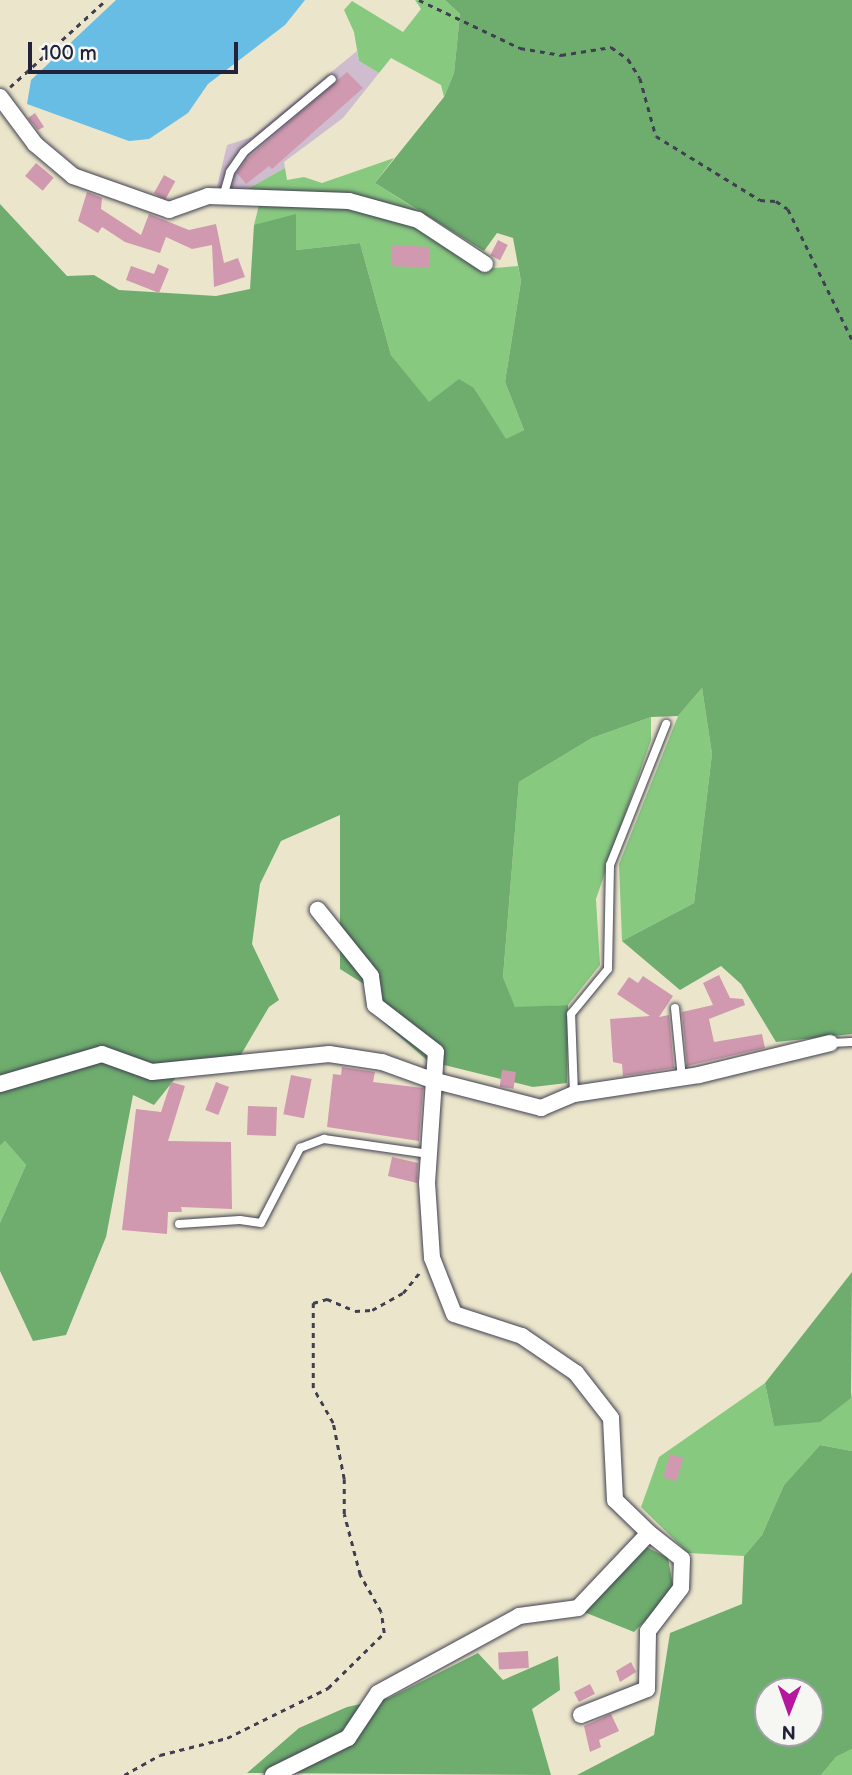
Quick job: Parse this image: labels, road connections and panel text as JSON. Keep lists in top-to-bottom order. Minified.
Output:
{"scale_bar":"100 m","north":"bottom"}
